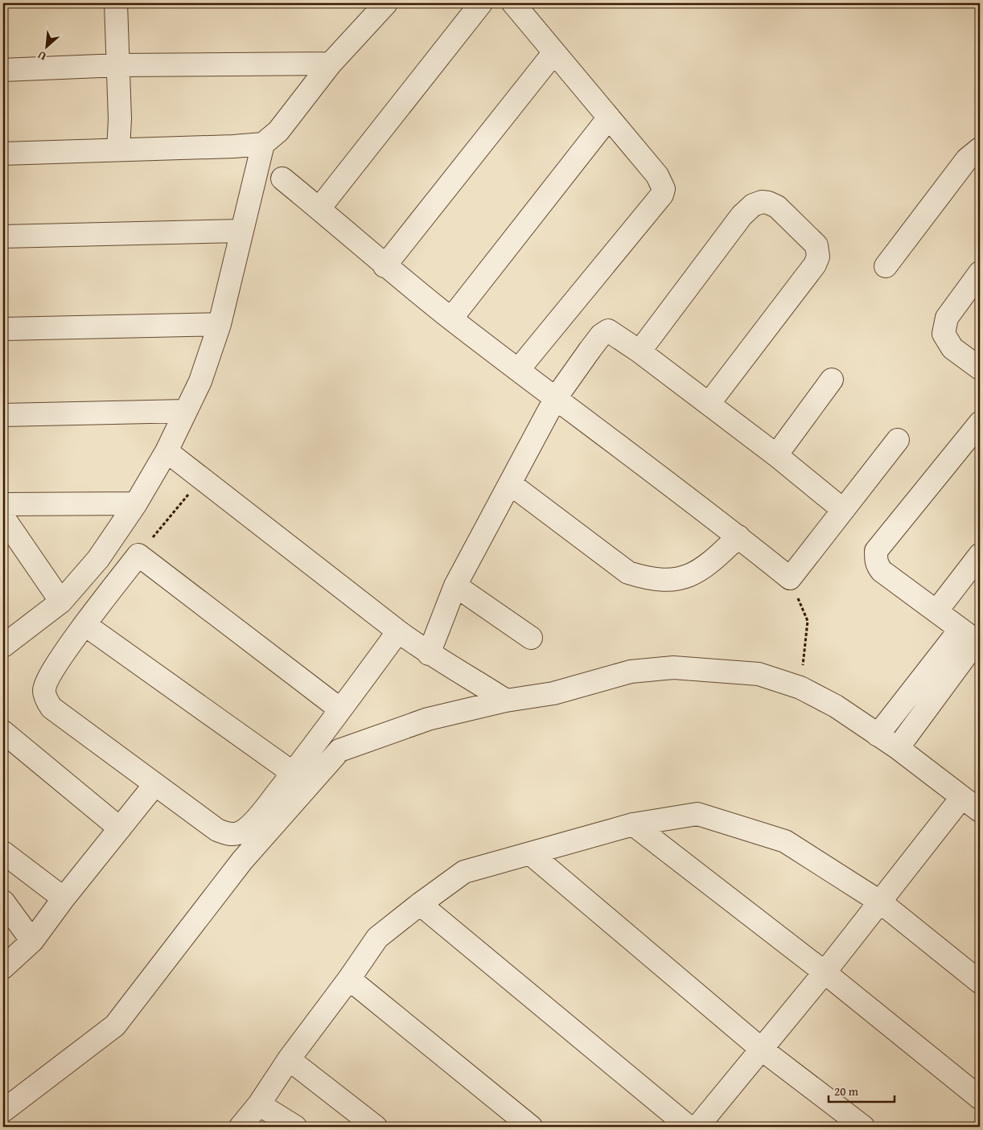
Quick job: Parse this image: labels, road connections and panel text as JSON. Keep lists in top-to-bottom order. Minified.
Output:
{"scale_bar":"20 m","north":"bottom left"}
